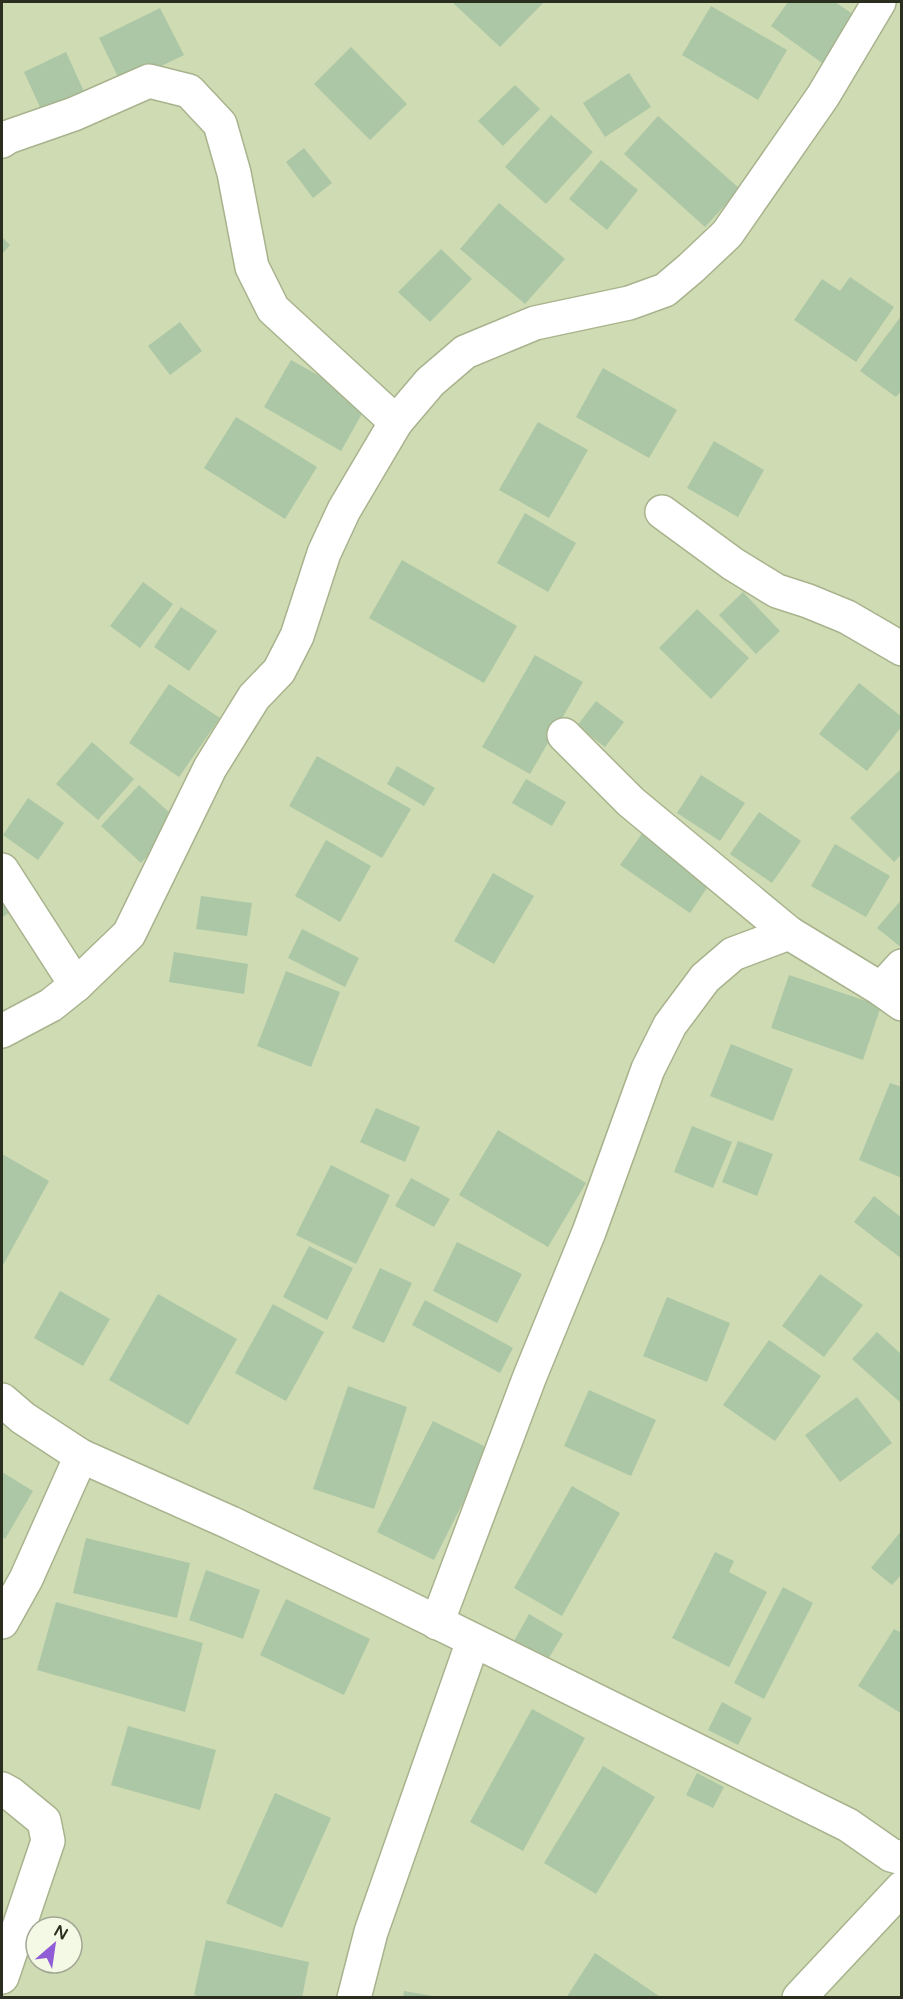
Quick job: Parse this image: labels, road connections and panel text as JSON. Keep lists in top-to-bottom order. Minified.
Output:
{"north":"top right"}
